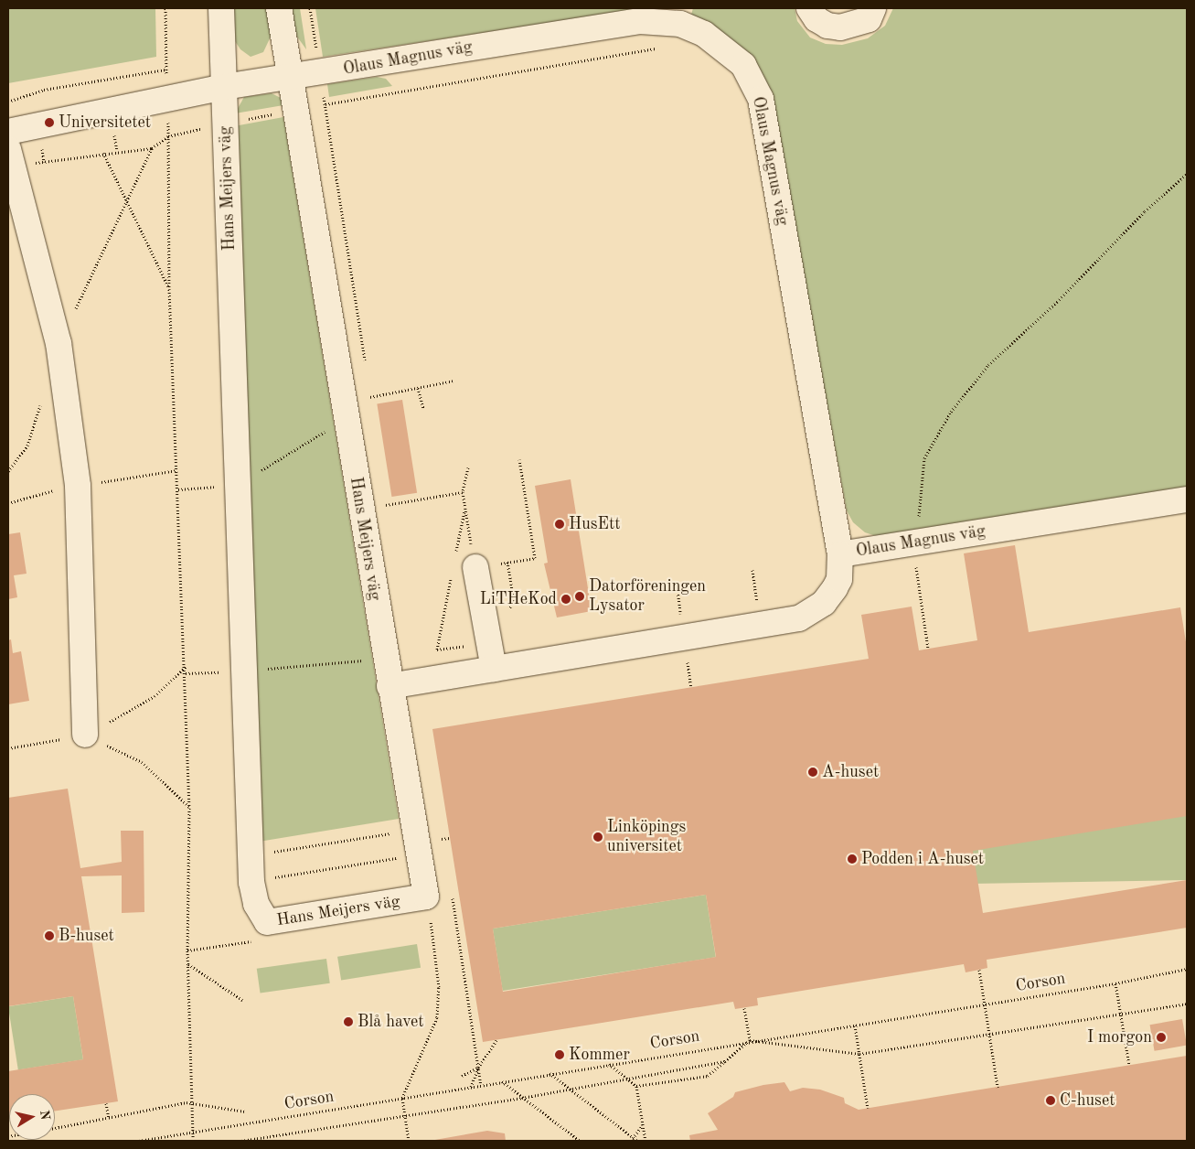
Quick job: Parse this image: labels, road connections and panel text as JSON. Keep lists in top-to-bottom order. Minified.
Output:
{"streets":{"street":["Olaus Magnus väg","Hans Meijers väg"],"path":["Corson"]},"crossings":[["Olaus Magnus väg","Hans Meijers väg"]],"places":["Universitetet","HusEtt","Datorföreningen Lysator","LiTHeKod","A-huset","Linköpings universitet","Podden i A-huset","B-huset","Blå havet","I morgon","Kommer","C-huset"],"north":"right"}
